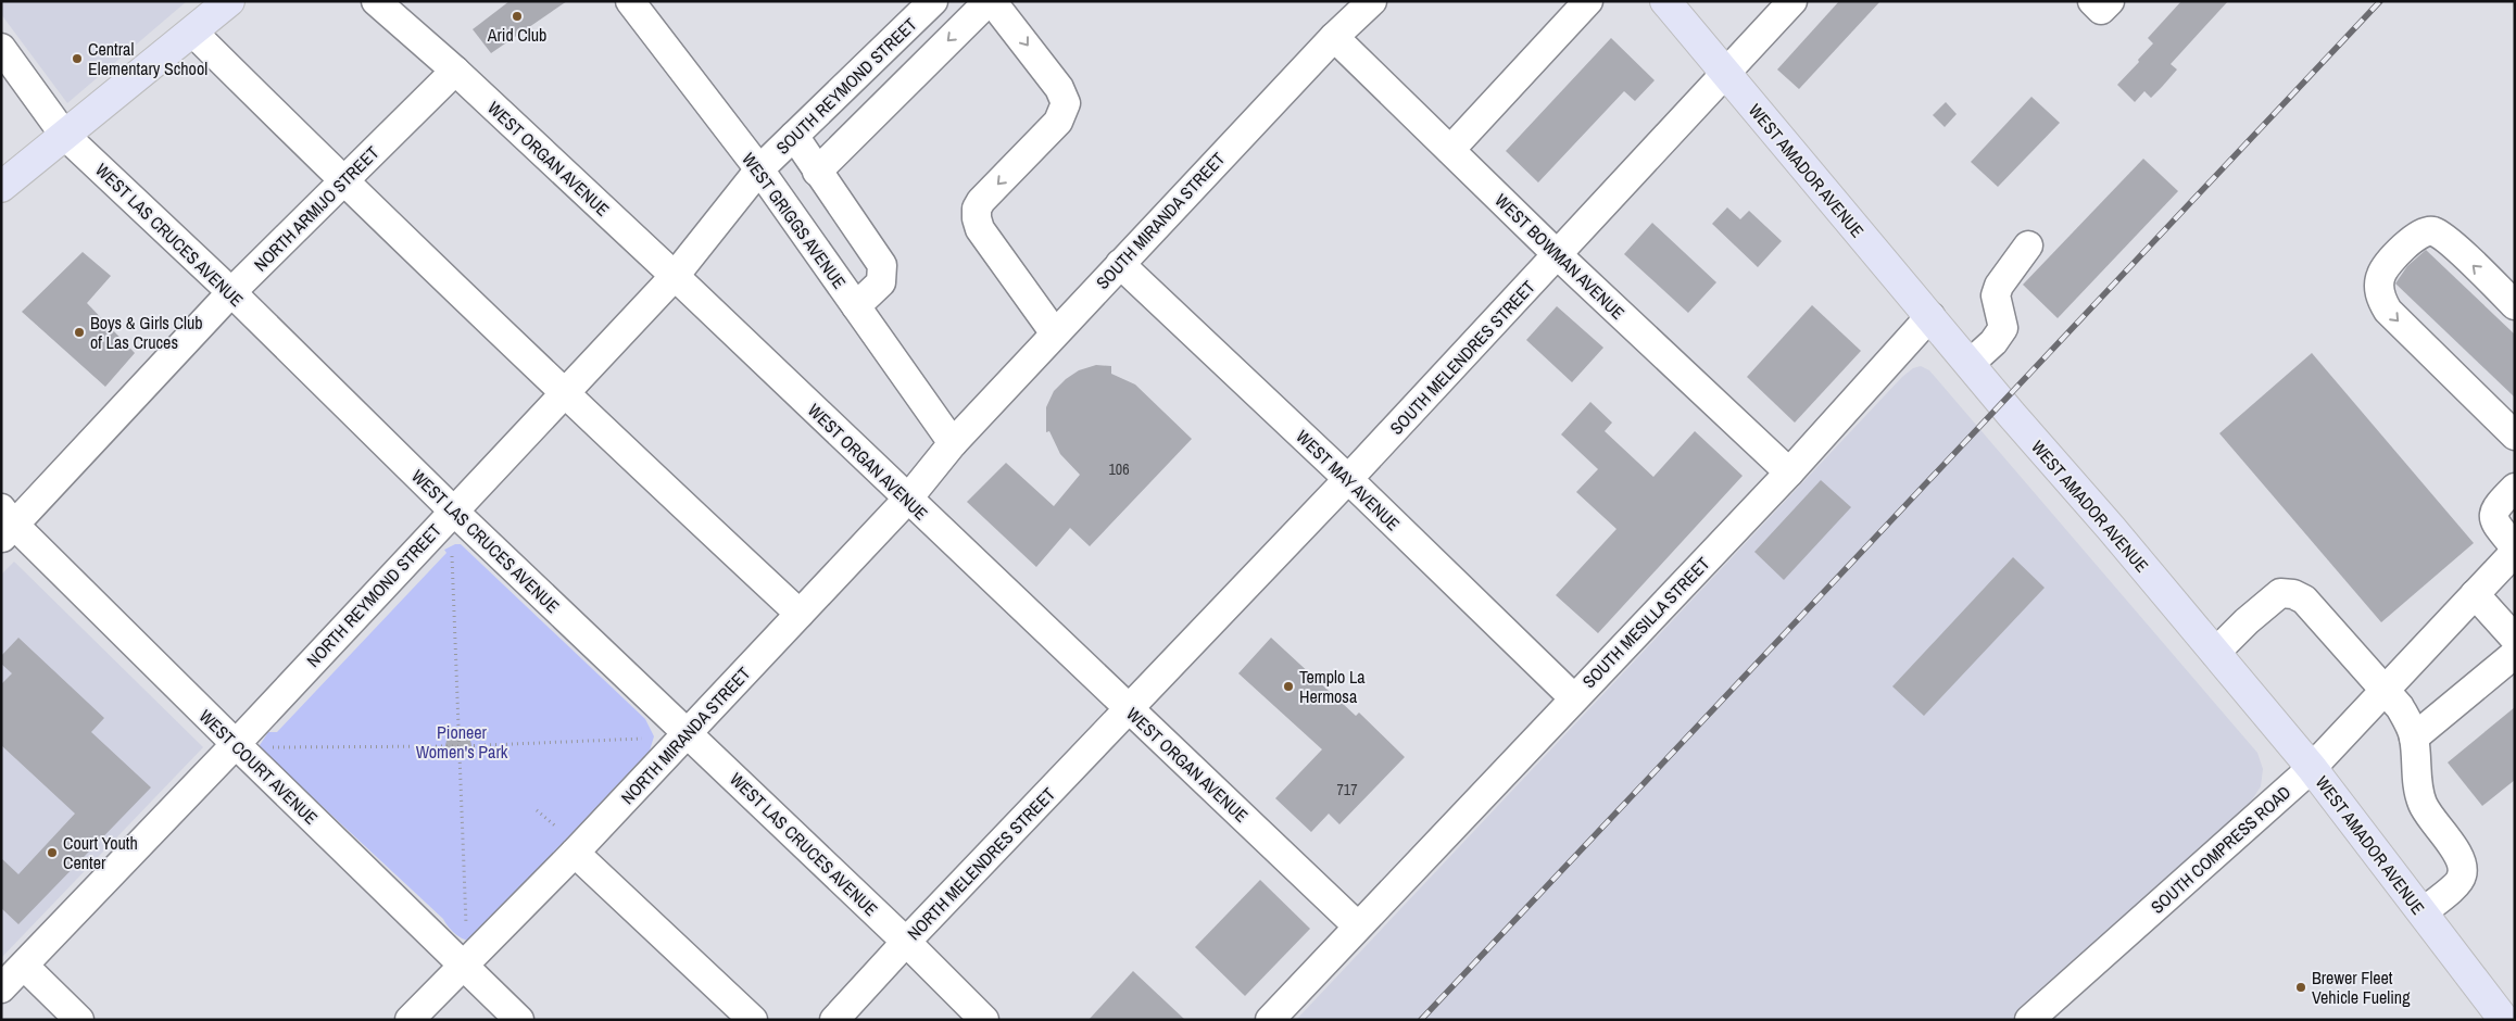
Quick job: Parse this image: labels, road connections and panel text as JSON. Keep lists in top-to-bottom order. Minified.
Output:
{"streets":{"main road":["WEST AMADOR AVENUE"],"street":["SOUTH REYMOND STREET","WEST ORGAN AVENUE","NORTH ARMIJO STREET","WEST GRIGGS AVENUE","SOUTH MIRANDA STREET","WEST LAS CRUCES AVENUE","WEST BOWMAN AVENUE","SOUTH MELENDRES STREET","WEST MAY AVENUE","NORTH REYMOND STREET","SOUTH MESILLA STREET","NORTH MIRANDA STREET","WEST COURT AVENUE","SOUTH COMPRESS ROAD","NORTH MELENDRES STREET"]},"crossings":[["SOUTH REYMOND STREET","WEST GRIGGS AVENUE"],["SOUTH REYMOND STREET","NORTH REYMOND STREET"],["WEST ORGAN AVENUE","NORTH ARMIJO STREET"],["WEST ORGAN AVENUE","SOUTH MELENDRES STREET"],["WEST ORGAN AVENUE","NORTH REYMOND STREET"],["WEST ORGAN AVENUE","SOUTH MESILLA STREET"],["WEST ORGAN AVENUE","NORTH MIRANDA STREET"],["WEST ORGAN AVENUE","NORTH MELENDRES STREET"],["WEST AMADOR AVENUE","SOUTH MELENDRES STREET"],["WEST AMADOR AVENUE","SOUTH MESILLA STREET"],["WEST AMADOR AVENUE","SOUTH COMPRESS ROAD"],["NORTH ARMIJO STREET","WEST LAS CRUCES AVENUE"],["NORTH ARMIJO STREET","WEST COURT AVENUE"],["WEST GRIGGS AVENUE","SOUTH MIRANDA STREET"],["WEST GRIGGS AVENUE","NORTH REYMOND STREET"],["WEST GRIGGS AVENUE","NORTH MIRANDA STREET"],["SOUTH MIRANDA STREET","WEST BOWMAN AVENUE"],["SOUTH MIRANDA STREET","WEST MAY AVENUE"],["SOUTH MIRANDA STREET","NORTH MIRANDA STREET"],["WEST LAS CRUCES AVENUE","NORTH REYMOND STREET"],["WEST LAS CRUCES AVENUE","NORTH MIRANDA STREET"],["WEST LAS CRUCES AVENUE","NORTH MELENDRES STREET"],["WEST BOWMAN AVENUE","SOUTH MELENDRES STREET"],["WEST BOWMAN AVENUE","SOUTH MESILLA STREET"],["SOUTH MELENDRES STREET","WEST MAY AVENUE"],["SOUTH MELENDRES STREET","NORTH MELENDRES STREET"],["WEST MAY AVENUE","SOUTH MESILLA STREET"],["NORTH REYMOND STREET","WEST COURT AVENUE"],["NORTH MIRANDA STREET","WEST COURT AVENUE"]],"parks":["Pioneer Women's Park"],"places":["Arid Club","Central Elementary School","Boys & Girls Club of Las Cruces","Templo La Hermosa","Court Youth Center","Brewer Fleet Vehicle Fueling"],"house_numbers":["106","717"]}
